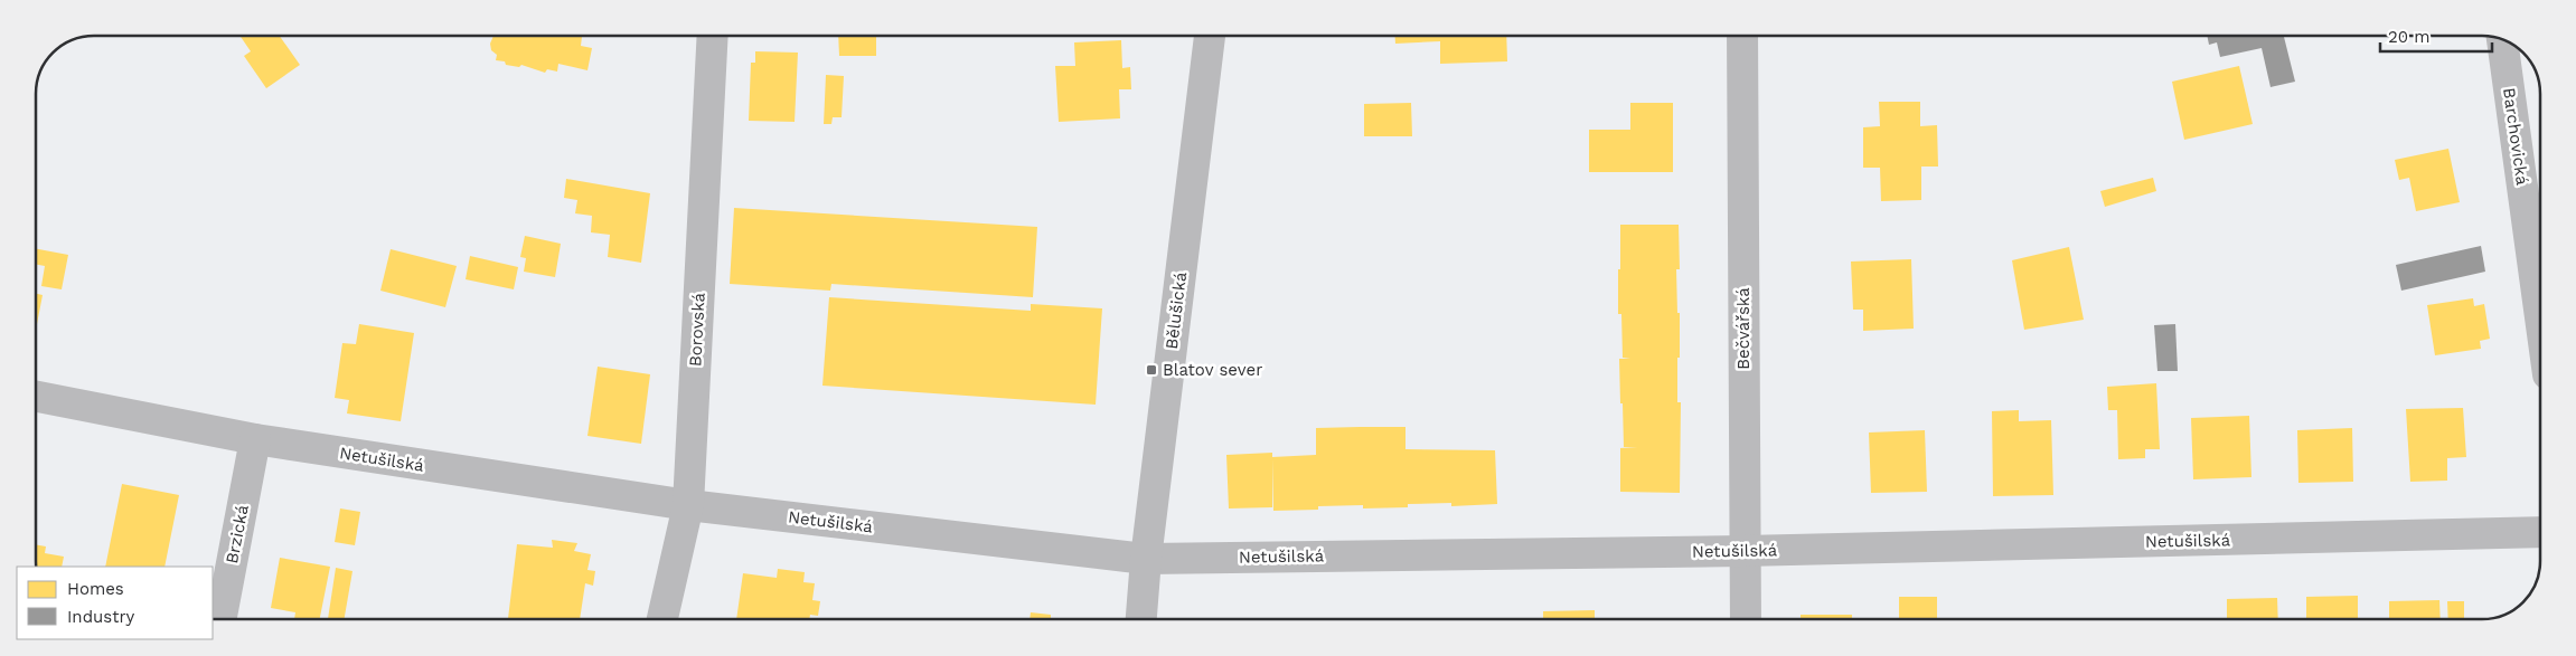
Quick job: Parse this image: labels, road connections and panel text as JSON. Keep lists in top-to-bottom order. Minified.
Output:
{"streets":{"street":["Barchovická","Bělušická","Bečvářská","Borovská","Netušilská","Brzická"]},"crossings":[["Bělušická","Netušilská"],["Bečvářská","Netušilská"],["Borovská","Netušilská"],["Netušilská","Brzická"]],"places":{"transit":["Blatov sever"]},"legend":["Homes","Industry"],"scale_bar":"20 m"}
